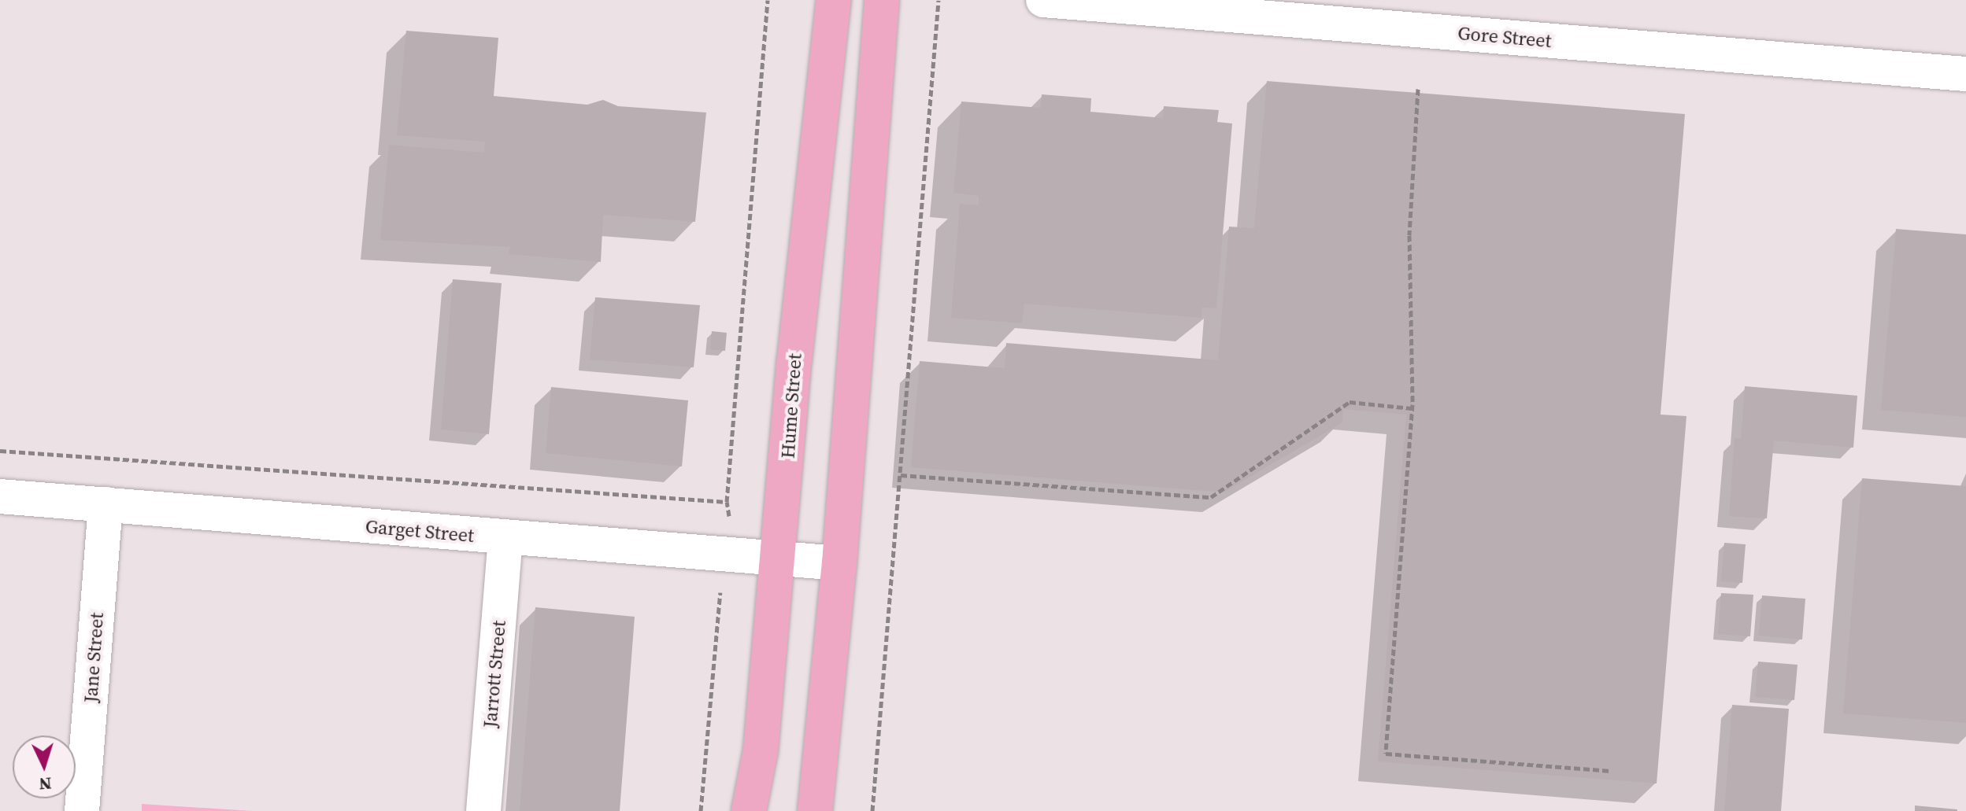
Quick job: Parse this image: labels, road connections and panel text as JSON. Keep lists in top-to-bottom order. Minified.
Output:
{"streets":{"highway":["Hume Street"],"street":["Gore Street","Garget Street","Jane Street","Jarrott Street"]},"crossings":[["Hume Street","Garget Street"],["Garget Street","Jane Street"],["Garget Street","Jarrott Street"]],"north":"bottom"}
